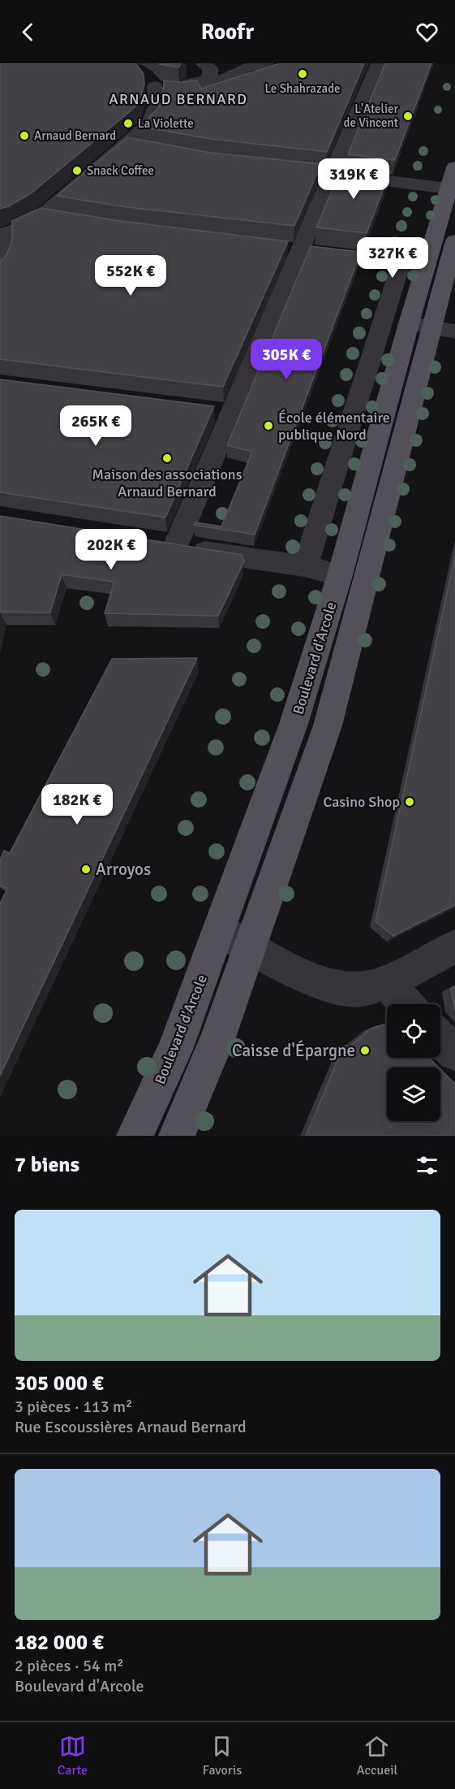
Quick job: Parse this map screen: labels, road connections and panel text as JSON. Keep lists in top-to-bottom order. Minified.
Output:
{"streets":{"main road":["Boulevard d'Arcole"]},"districts":["ARNAUD BERNARD"],"places":["Le Shahrazade","L'Atelier de Vincent","La Violette","Arnaud Bernard","Snack Coffee","École élémentaire publique Nord","Maison des associations Arnaud Bernard","Casino Shop","Arroyos","Caisse d'Épargne"],"page":{"header":"Roofr","price":["319K €","327K €","552K €","305K €","265K €","202K €","182K €"],"heading":"7 biens","list":[{"name":"305 000 €","note":"3 pièces · 113 m² · Rue Escoussières Arnaud Bernard"},{"name":"182 000 €","note":"2 pièces · 54 m² · Boulevard d'Arcole"}],"tabs":["Carte","Favoris","Accueil"]}}
